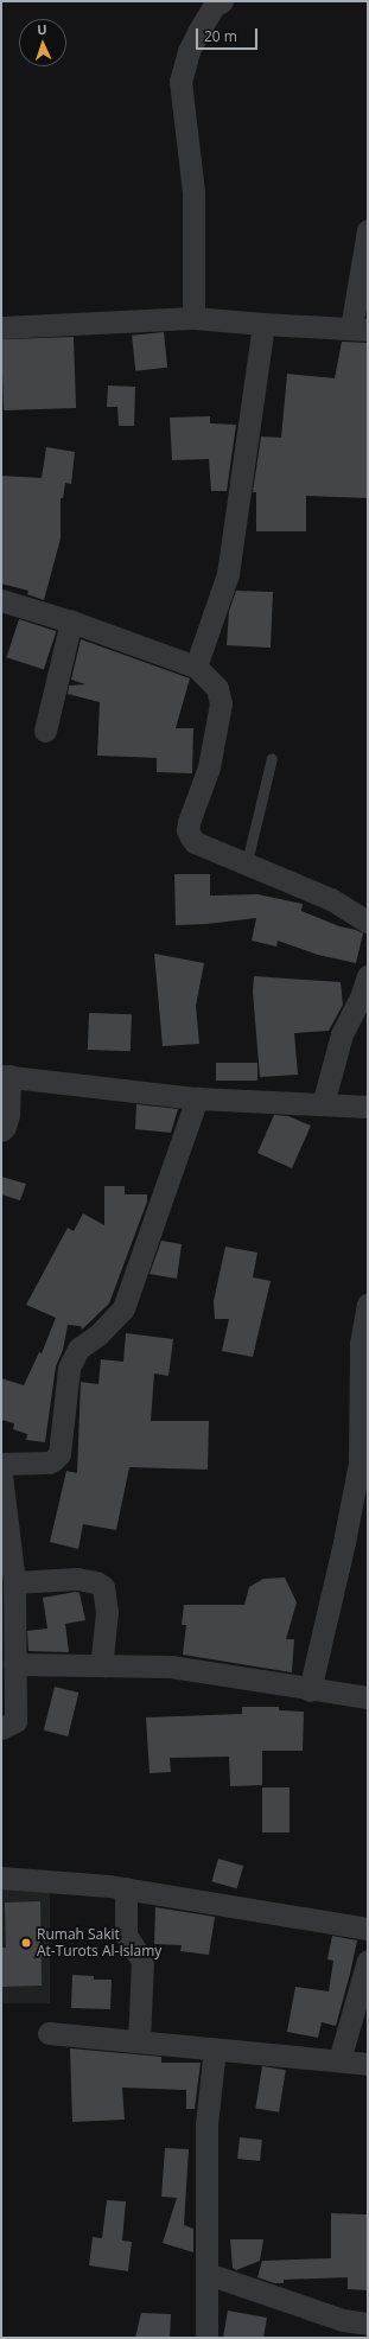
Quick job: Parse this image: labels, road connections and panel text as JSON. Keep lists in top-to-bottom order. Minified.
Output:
{"places":["Rumah Sakit At-Turots Al-Islamy"],"scale_bar":"20 m","north":"top"}
